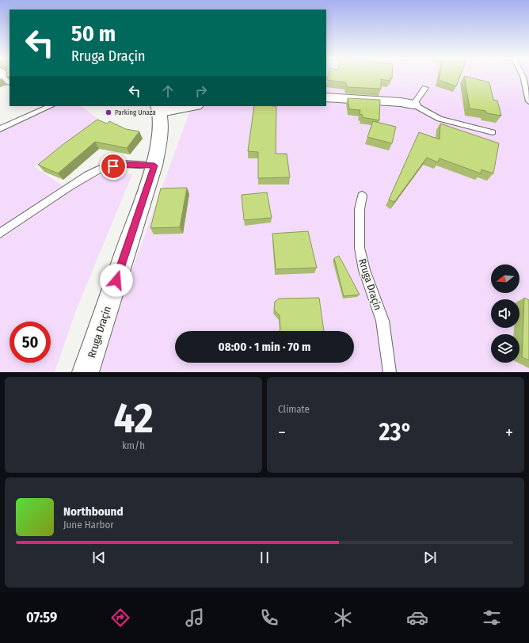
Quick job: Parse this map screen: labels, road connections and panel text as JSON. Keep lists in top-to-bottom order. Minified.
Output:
{"streets":{"main road":["Rruga Draçin"]},"places":["Parking Unaza"],"north":"left","page":{"turn":["50 m","Rruga Draçin"],"limit":"50","trip":"08:00 · 1 min · 70 m","tile":[["42","km/h"],"Climate"],"heat":["−","23°","+"],"song":["Northbound","June Harbor"],"tabs":"07:59"}}
